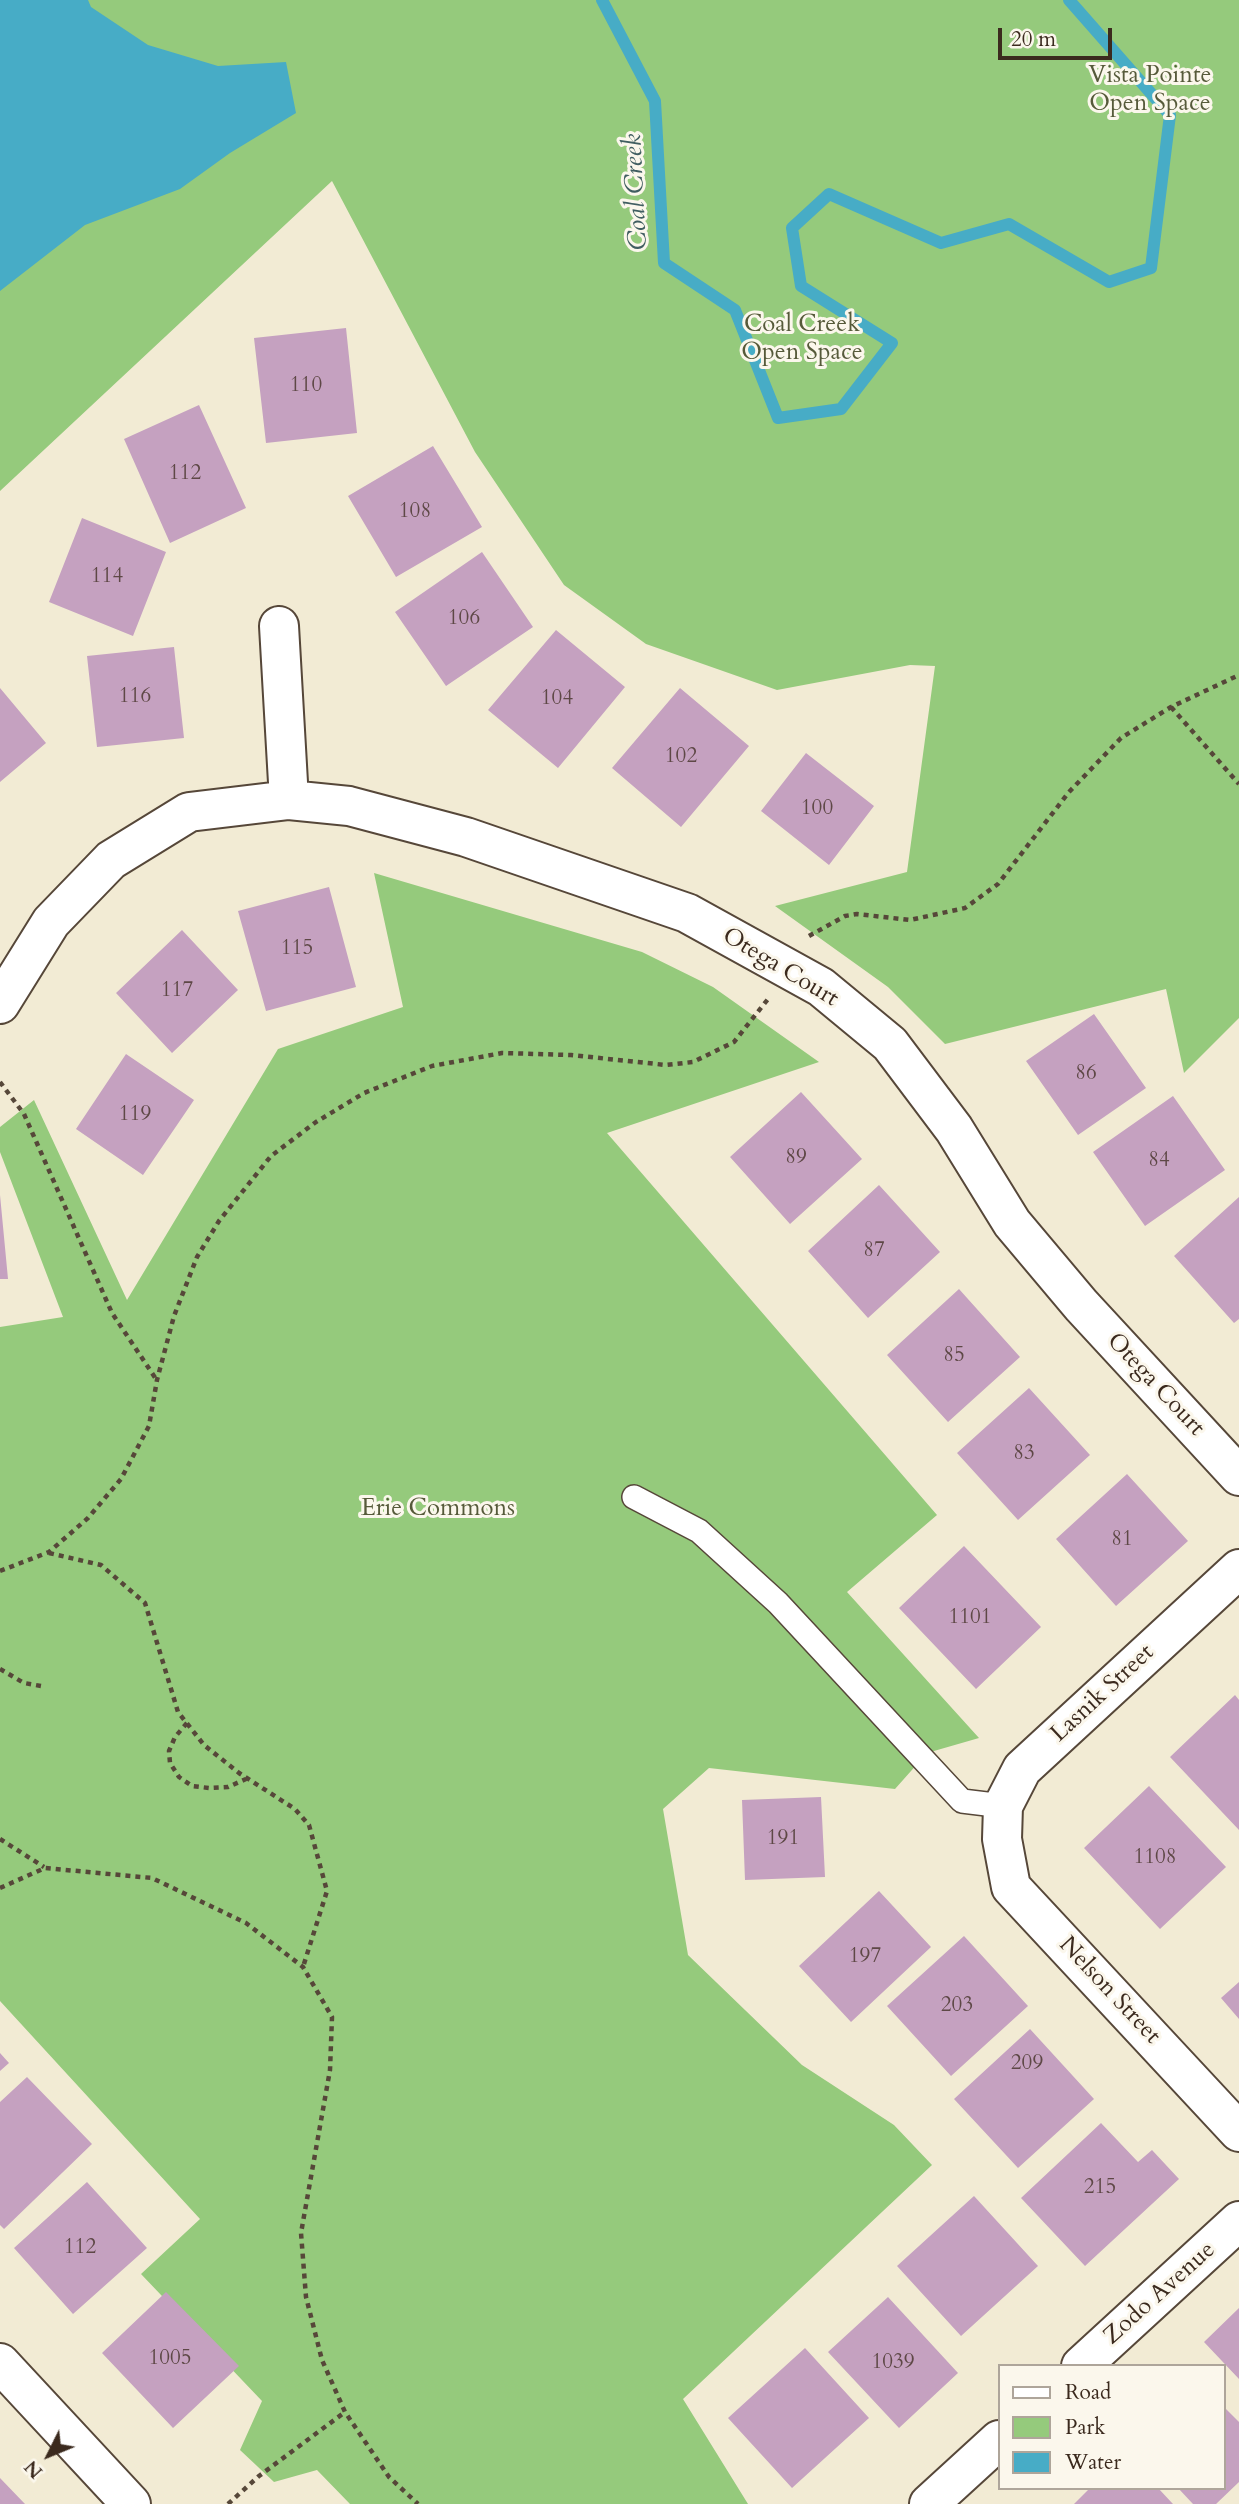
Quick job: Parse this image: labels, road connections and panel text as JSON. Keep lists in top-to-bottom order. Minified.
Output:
{"streets":{"street":["Otega Court","Lasnik Street","Nelson Street","Zodo Avenue"]},"crossings":[["Lasnik Street","Nelson Street"]],"water":["Coal Creek"],"parks":["Vista Pointe Open Space","Coal Creek Open Space","Erie Commons"],"house_numbers":["110","112","108","114","106","116","104","102","100","115","117","86","119","89","84","87","85","83","81","1101","191","1108","197","203","209","215","112","1005","1039"],"legend":["Road","Park","Water"],"scale_bar":"20 m","north":"bottom left"}
